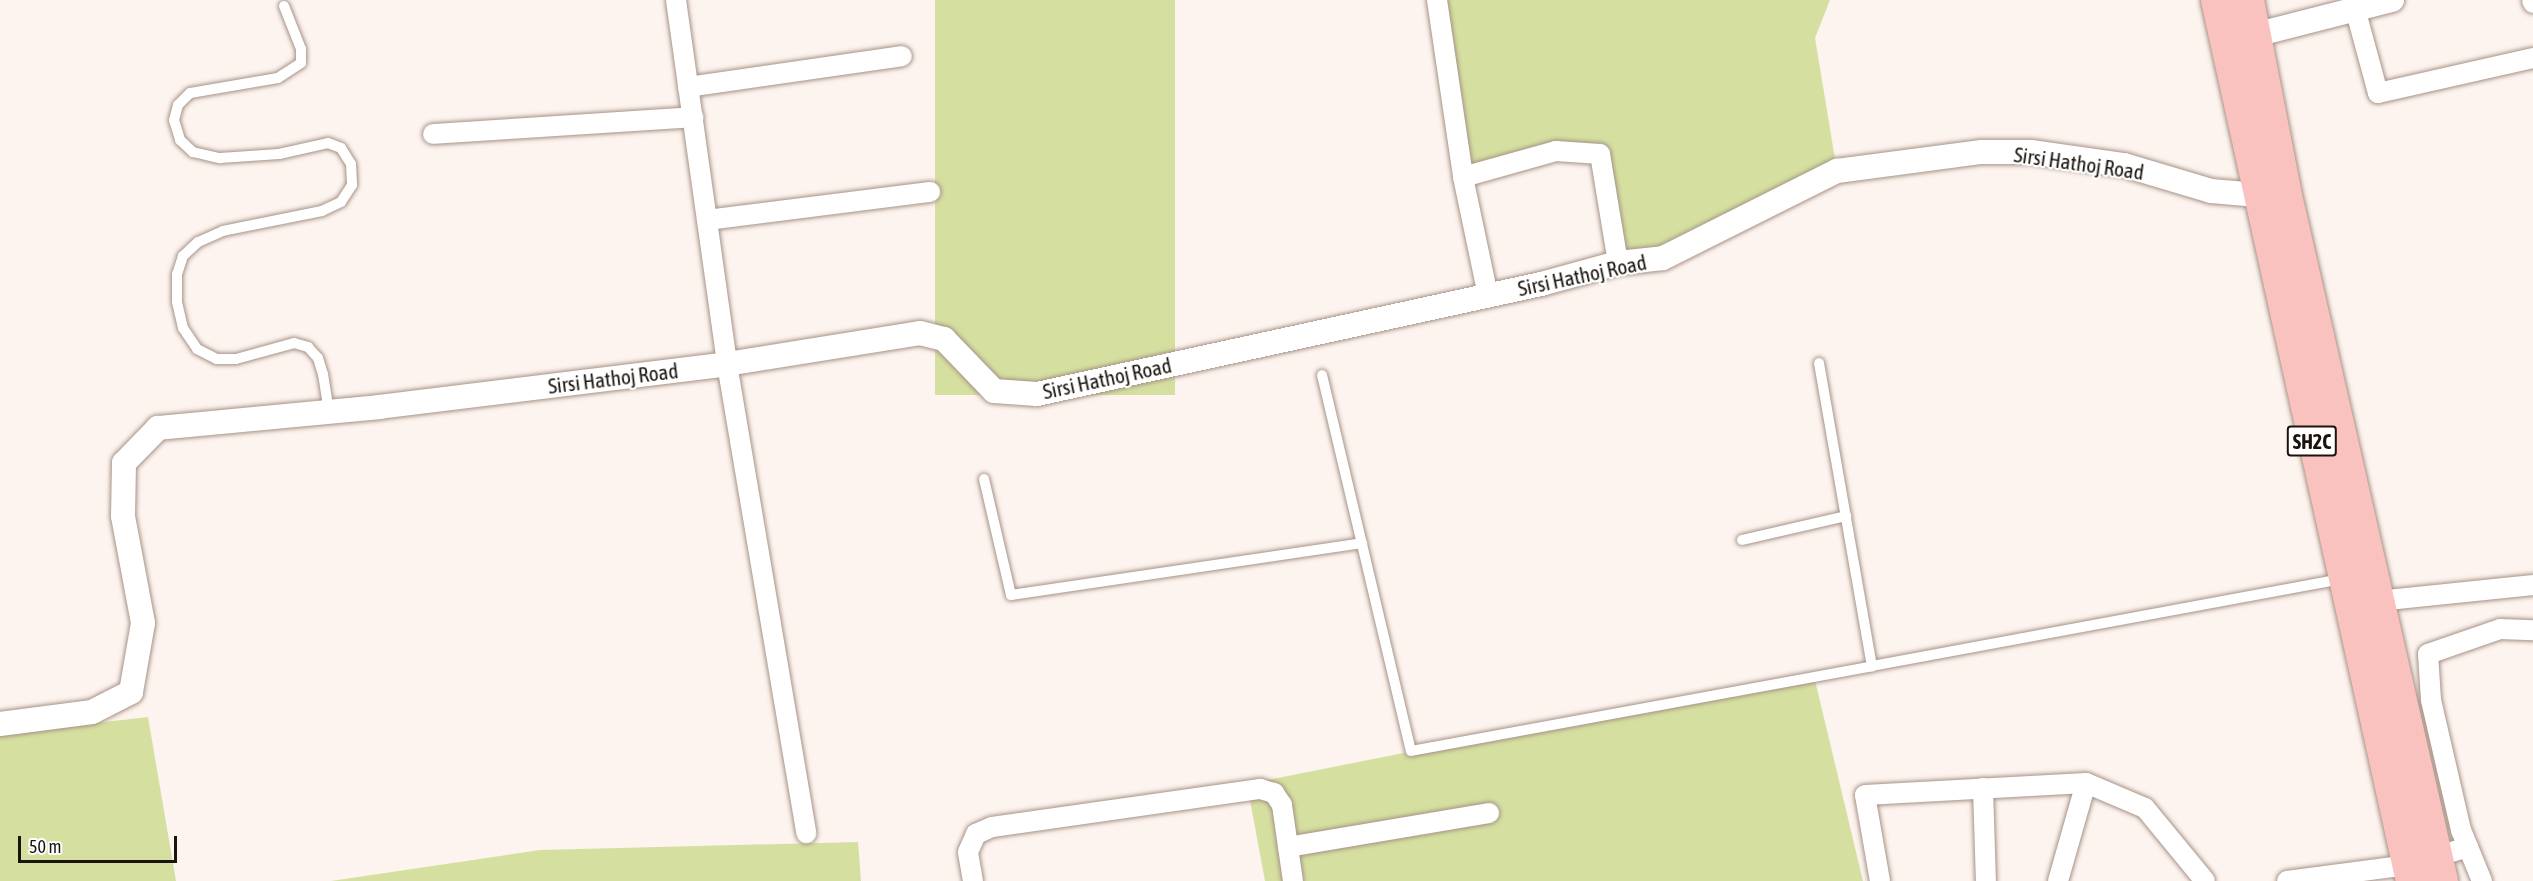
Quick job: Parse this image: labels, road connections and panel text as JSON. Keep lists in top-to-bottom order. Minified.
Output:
{"streets":{"main road":["SH2C"],"street":["Sirsi Hathoj Road"]},"crossings":[["Sirsi Hathoj Road","SH2C"]],"scale_bar":"50 m"}
